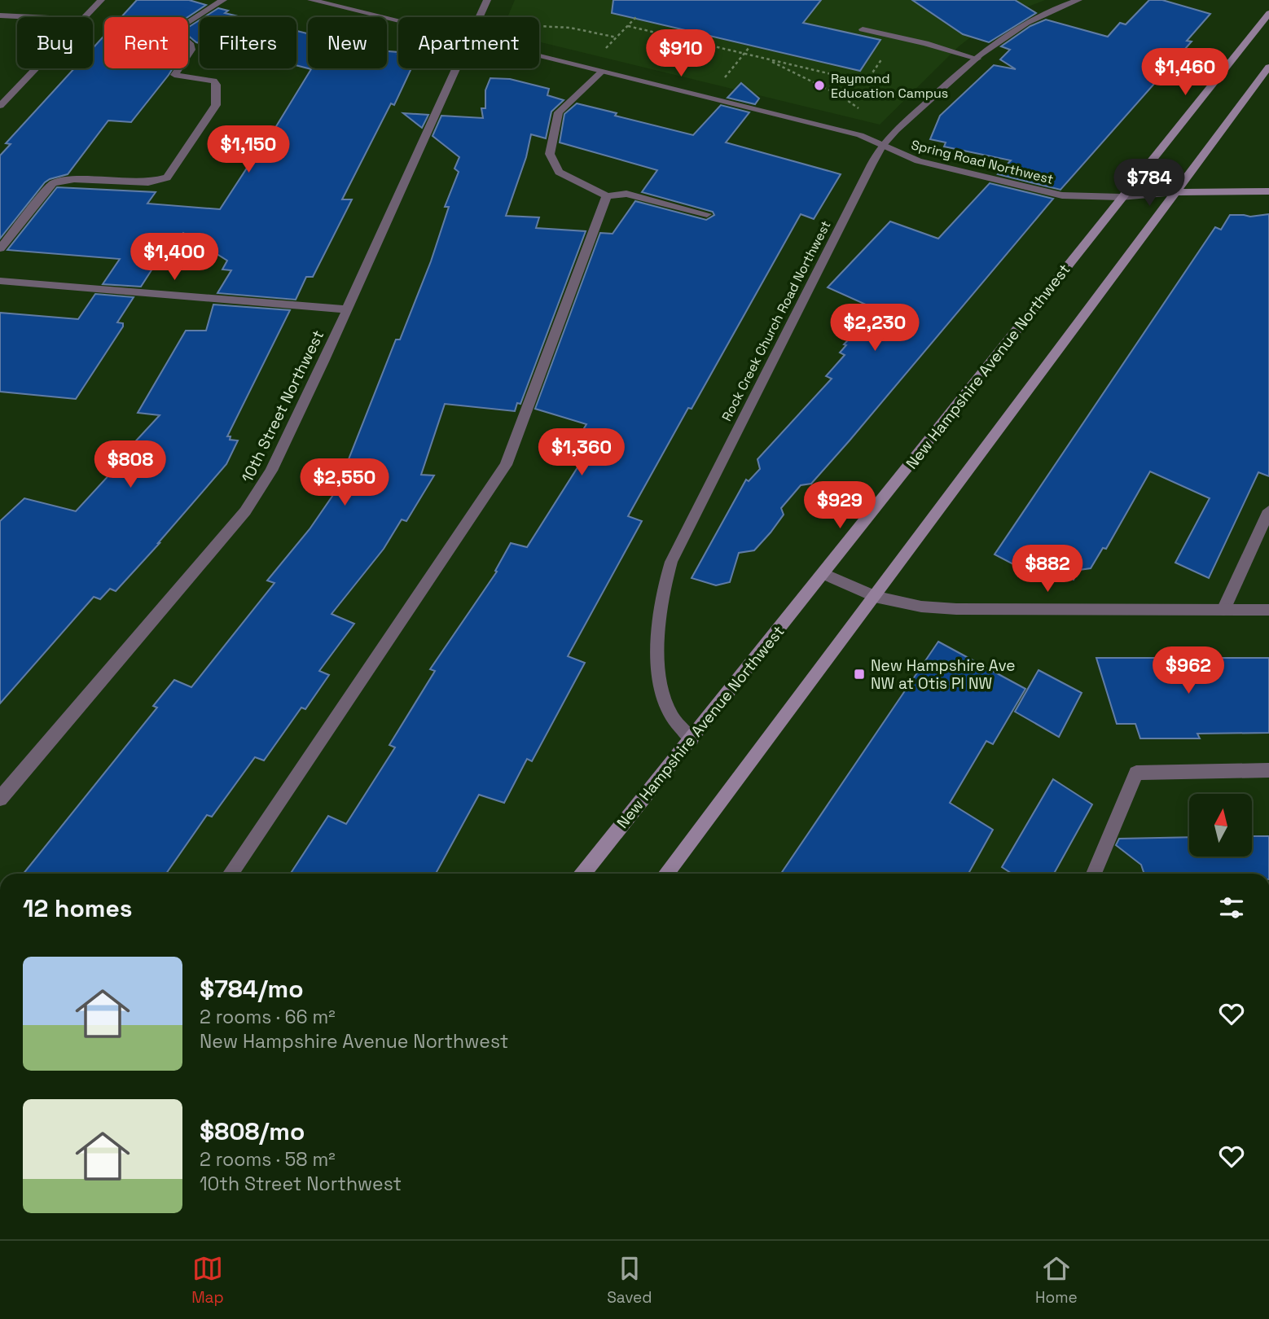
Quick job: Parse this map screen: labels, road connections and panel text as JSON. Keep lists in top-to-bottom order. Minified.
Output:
{"streets":{"main road":["New Hampshire Avenue Northwest"],"street":["Spring Road Northwest","Rock Creek Church Road Northwest","10th Street Northwest"]},"crossings":[["Spring Road Northwest","Rock Creek Church Road Northwest"],["Spring Road Northwest","New Hampshire Avenue Northwest"],["Rock Creek Church Road Northwest","New Hampshire Avenue Northwest"]],"places":{"other":["Raymond Education Campus"],"transit":["New Hampshire Ave NW at Otis Pl NW"]},"north":"top","page":{"chip":["Buy","Rent","Filters","New","Apartment"],"price":["$910","$1,460","$1,150","$784","$1,400","$2,230","$1,360","$808","$2,550","$929","$882","$962"],"heading":"12 homes","list":[{"name":"$784/mo","note":"2 rooms · 66 m² · New Hampshire Avenue Northwest"},{"name":"$808/mo","note":"2 rooms · 58 m² · 10th Street Northwest"}],"tabs":["Map","Saved","Home"]}}
